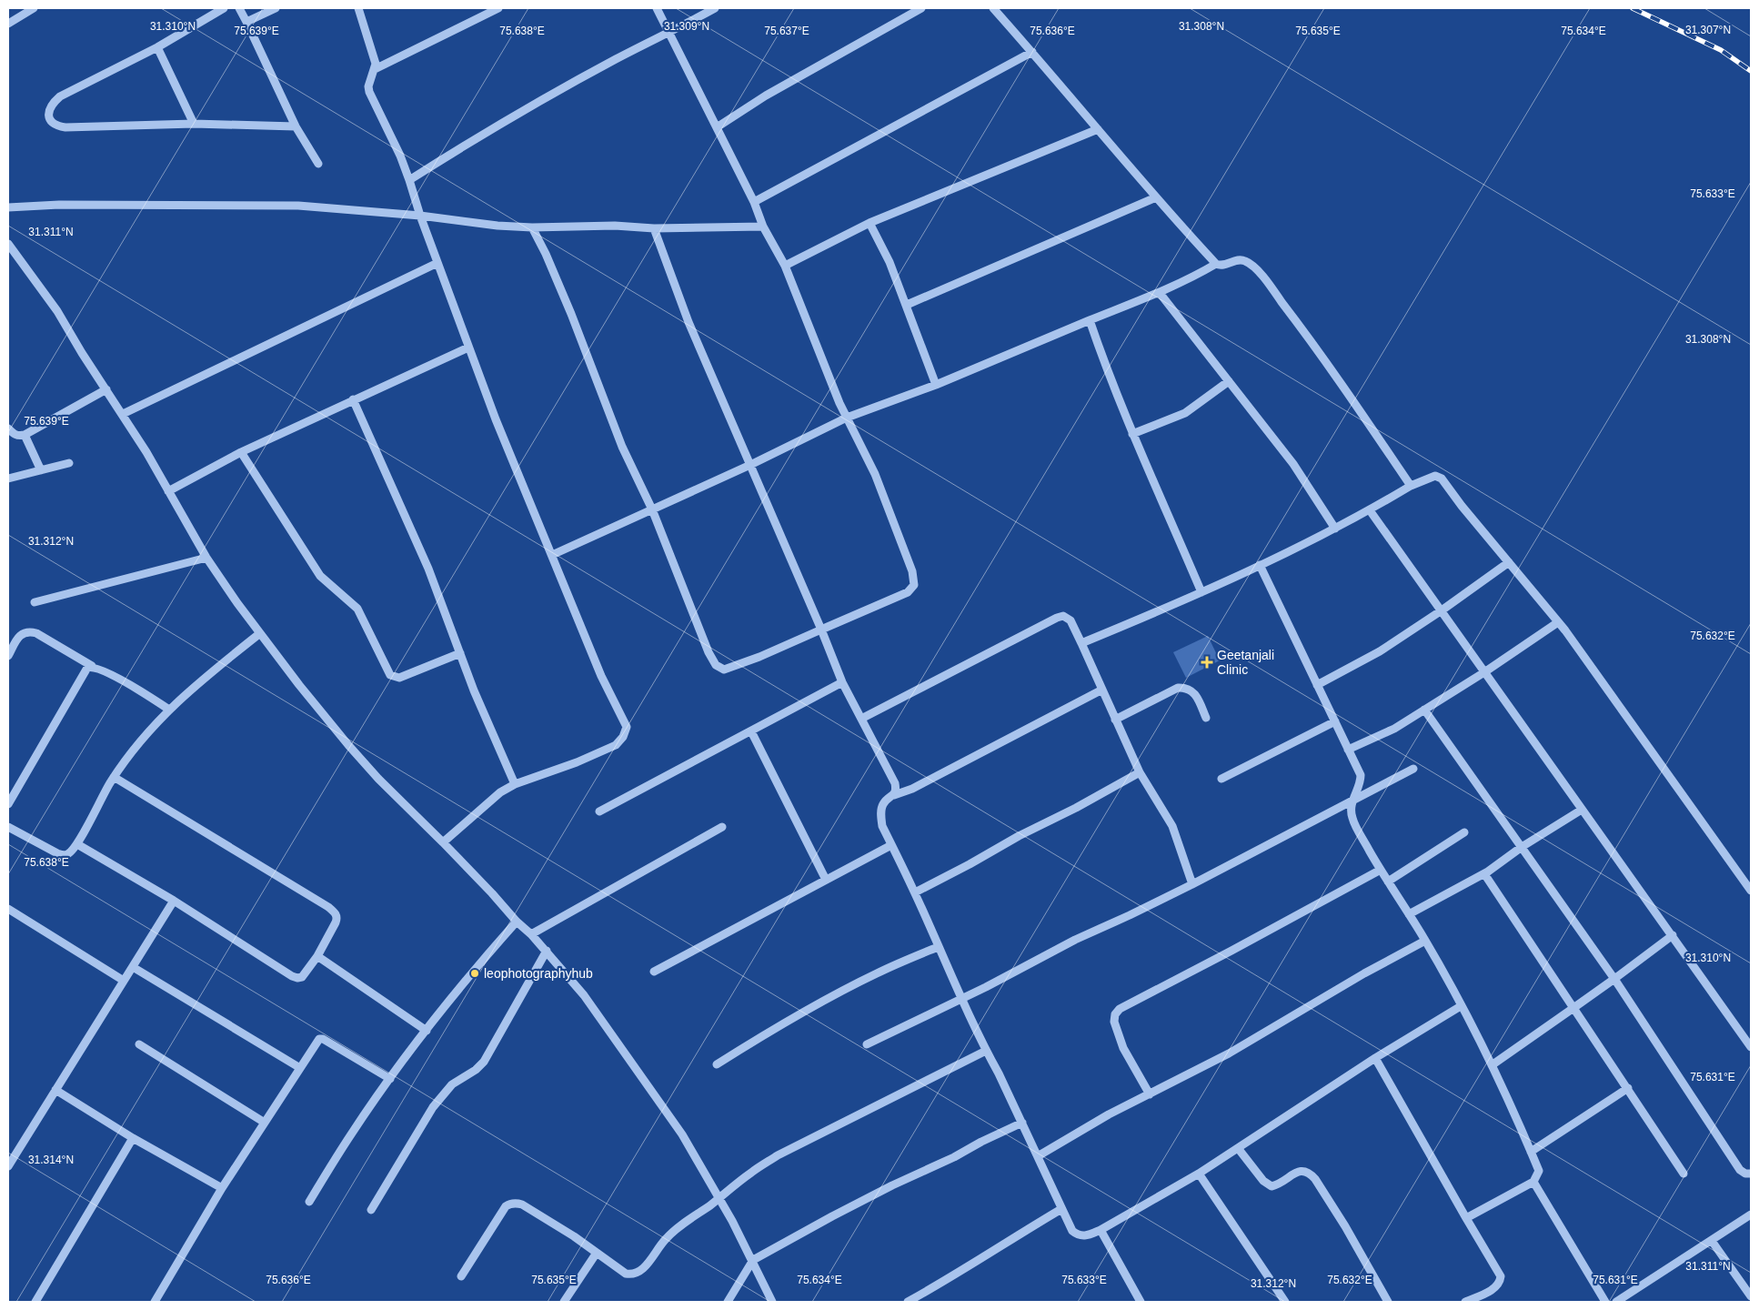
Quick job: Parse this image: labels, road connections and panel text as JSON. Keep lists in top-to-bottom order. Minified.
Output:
{"places":{"health":["Geetanjali Clinic"],"other":["leophotographyhub"]},"coordinates":["31.310°N","31.309°N","31.308°N","31.307°N","75.637°E","75.636°E","75.634°E","75.639°E","75.638°E","75.635°E","75.633°E","31.311°N","31.312°N","75.632°E","75.631°E","31.314°N"]}
